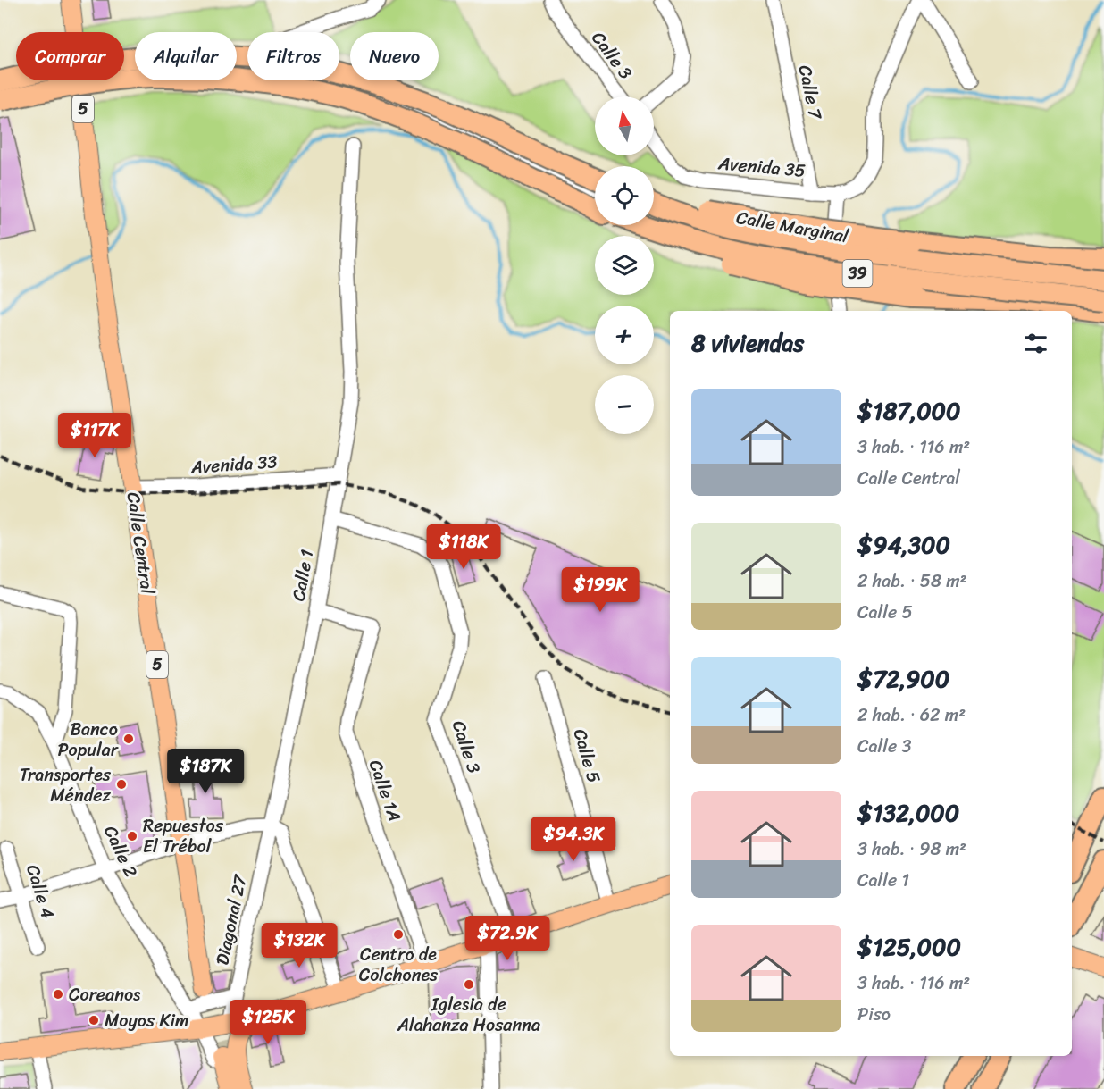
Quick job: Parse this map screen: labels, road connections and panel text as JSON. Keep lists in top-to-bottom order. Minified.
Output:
{"streets":{"highway":["39"],"main road":["5","Calle Central"],"street":["Calle 3","Calle 7","Avenida 35","Calle Marginal","Avenida 33","Calle 1","Calle 5","Calle 1A","Calle 2","Calle 4","Diagonal 27"]},"crossings":[["Calle 3","Calle 1"],["Calle 7","Avenida 35"],["Avenida 33","Calle Central"],["Avenida 33","Calle 1"],["Calle 1","Calle 1A"],["Calle 1","Diagonal 27"]],"places":["Banco Popular","Transportes Méndez","Repuestos El Trébol","Centro de Colchones","Iglesia de Alahanza Hosanna","Coreanos","Moyos Kim"],"north":"top","page":{"chip":["Comprar","Alquilar","Filtros","Nuevo"],"map_buttons":["+","−"],"heading":"8 viviendas","list":[{"name":"$187,000","note":"3 hab. · 116 m² · Calle Central"},{"name":"$94,300","note":"2 hab. · 58 m² · Calle 5"},{"name":"$72,900","note":"2 hab. · 62 m² · Calle 3"},{"name":"$132,000","note":"3 hab. · 98 m² · Calle 1"},{"name":"$125,000","note":"3 hab. · 116 m² · Piso"}],"price":["$117K","$118K","$199K","$187K","$94.3K","$72.9K","$132K","$125K"]}}
